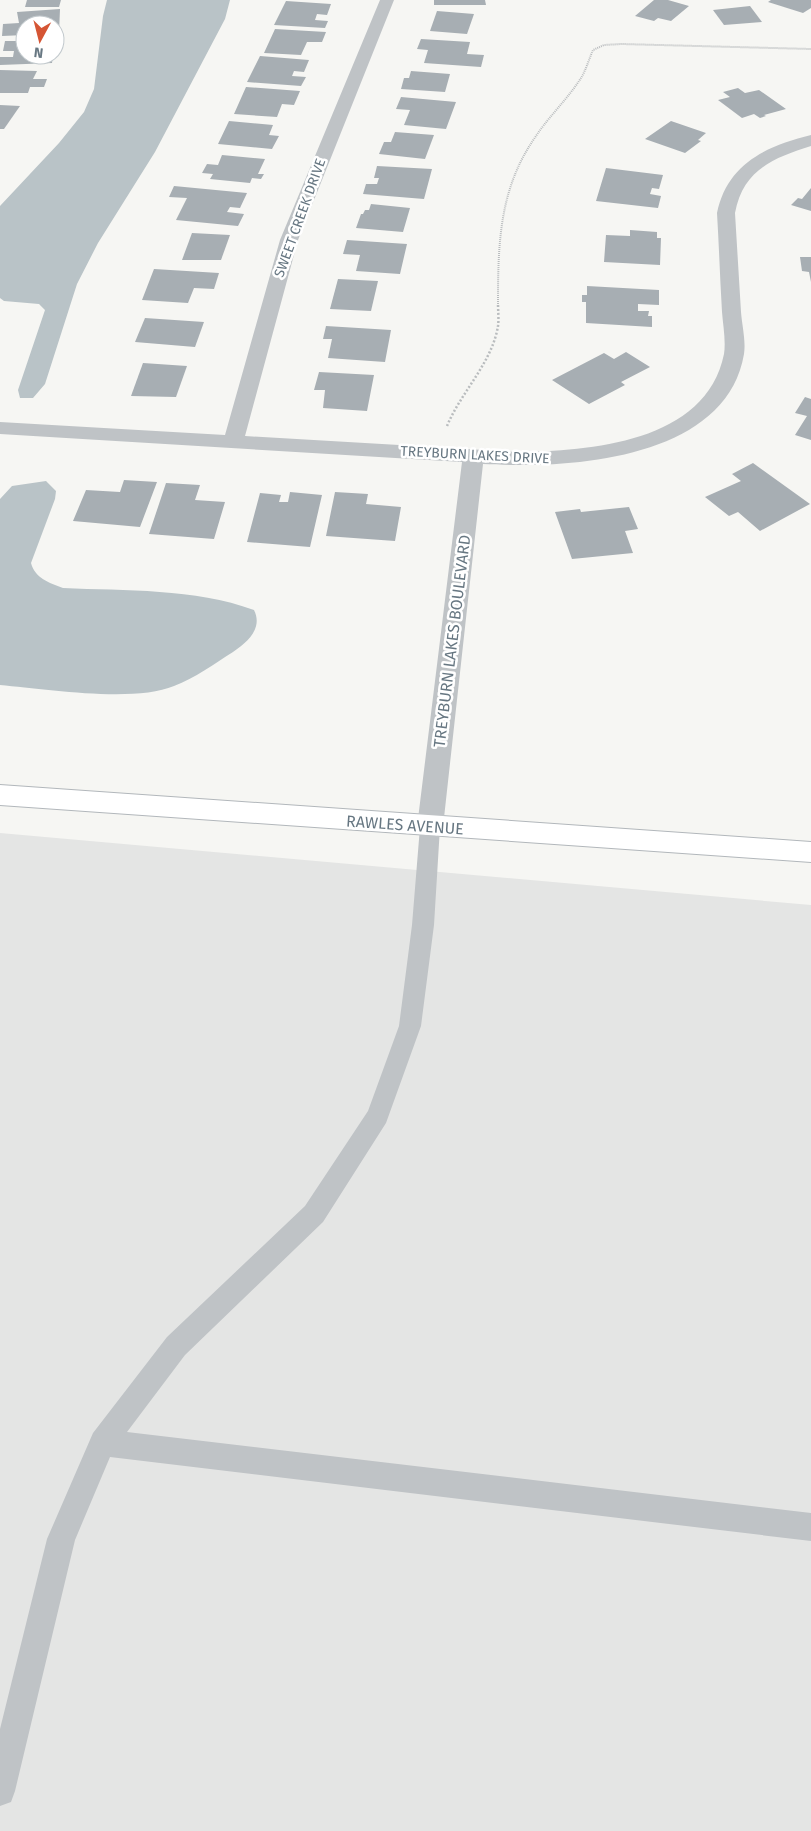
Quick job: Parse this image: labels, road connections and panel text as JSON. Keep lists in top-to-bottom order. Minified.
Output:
{"streets":{"street":["SWEET CREEK DRIVE","TREYBURN LAKES DRIVE","TREYBURN LAKES BOULEVARD","RAWLES AVENUE"]},"crossings":[["SWEET CREEK DRIVE","TREYBURN LAKES DRIVE"],["TREYBURN LAKES DRIVE","TREYBURN LAKES BOULEVARD"],["TREYBURN LAKES BOULEVARD","RAWLES AVENUE"]],"north":"bottom"}
